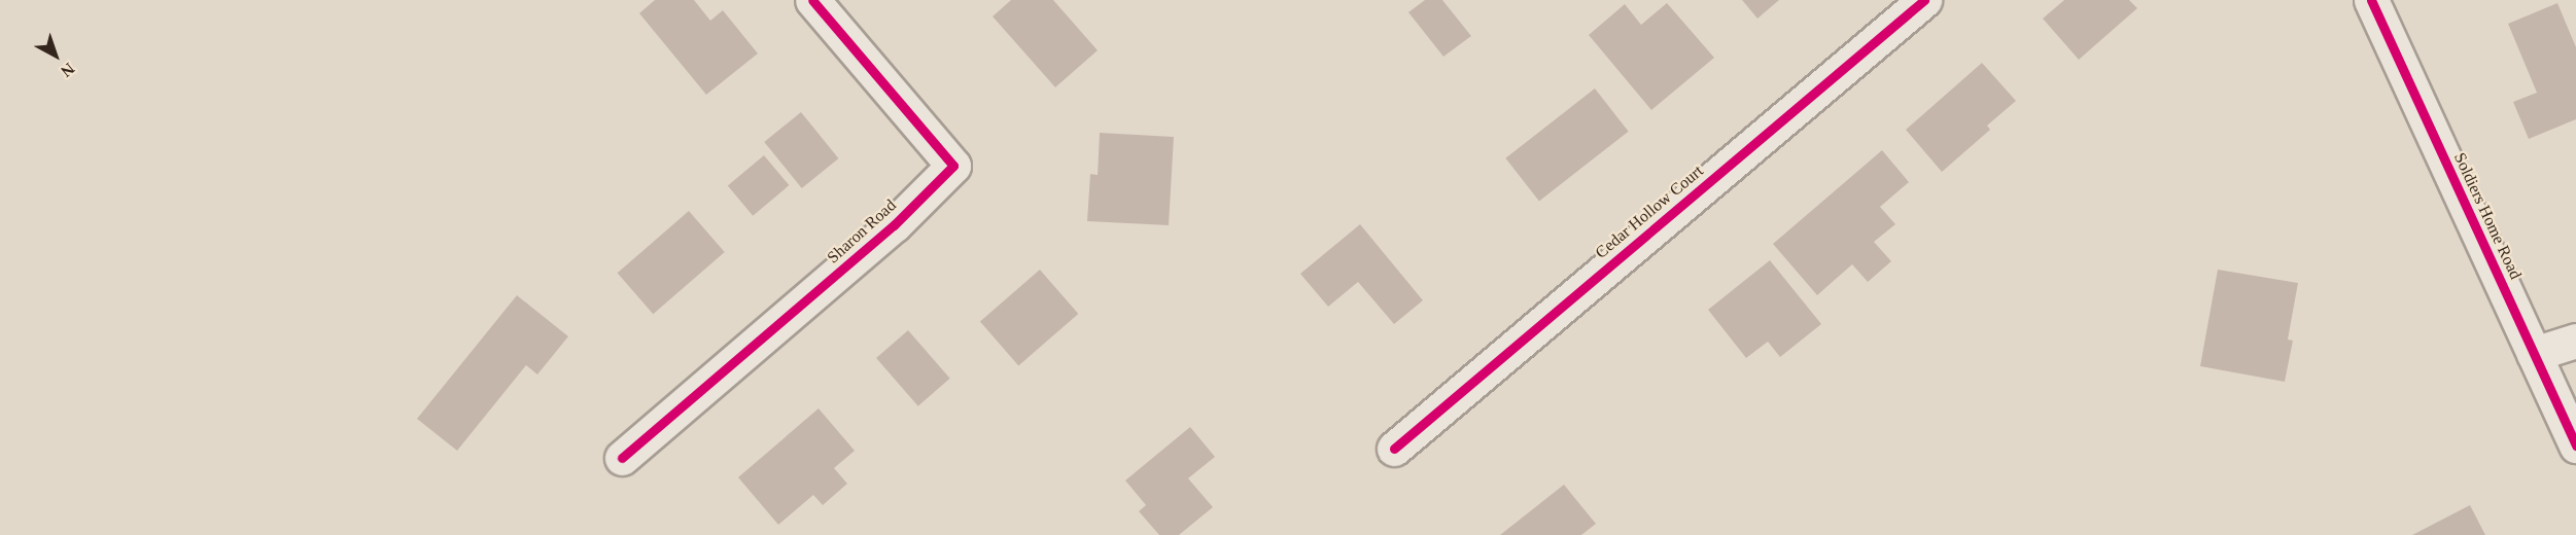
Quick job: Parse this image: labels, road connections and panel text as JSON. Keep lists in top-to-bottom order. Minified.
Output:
{"streets":{"street":["Cedar Hollow Court","Soldiers Home Road","Sharon Road"]},"north":"bottom right"}
